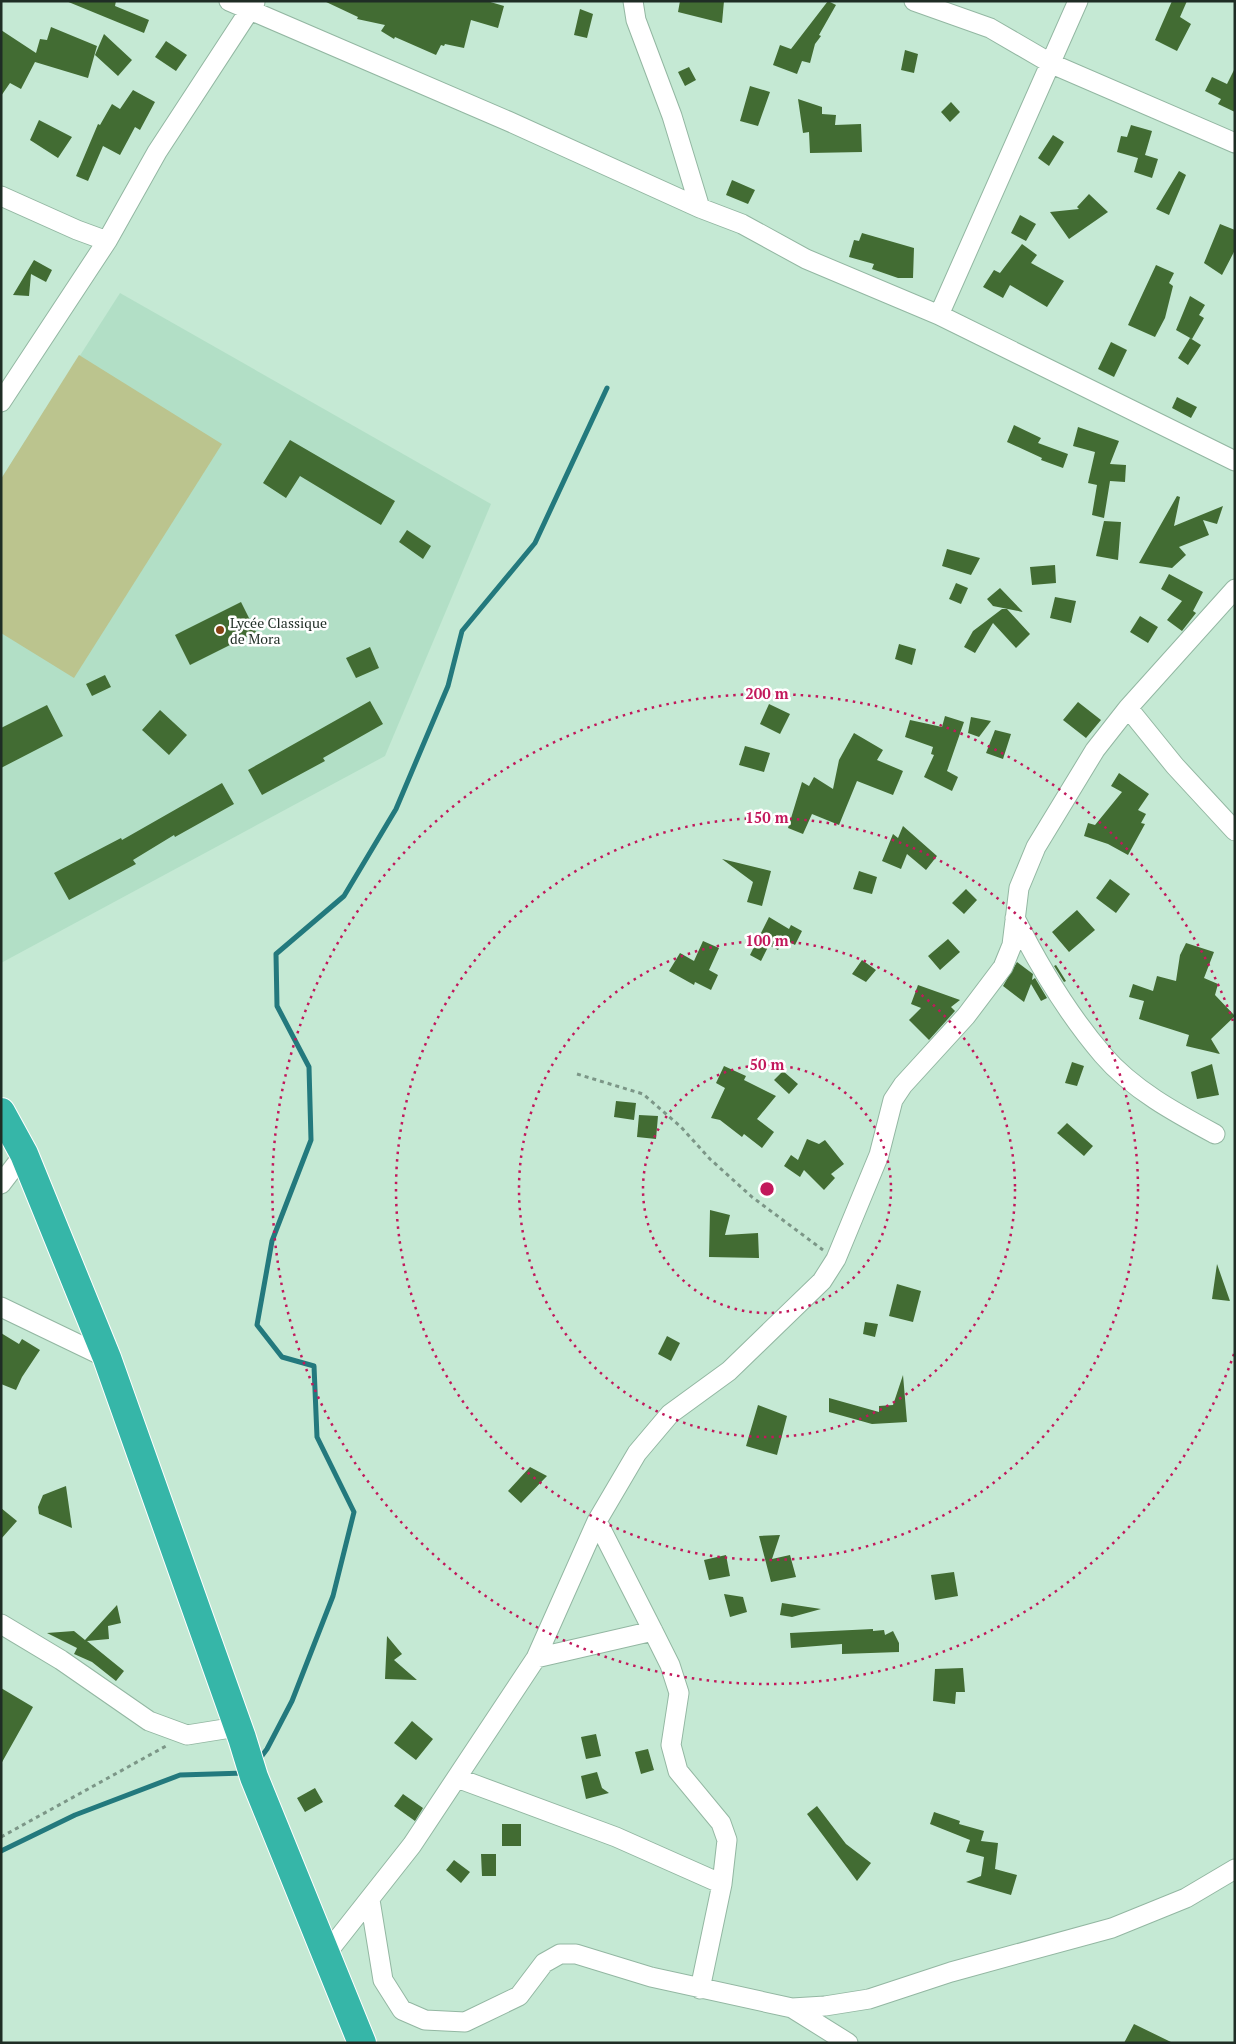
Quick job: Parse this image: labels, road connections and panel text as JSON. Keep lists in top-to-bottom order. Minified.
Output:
{"places":["Lycée Classique de Mora"],"rings":["200 m","150 m","100 m","50 m"]}
